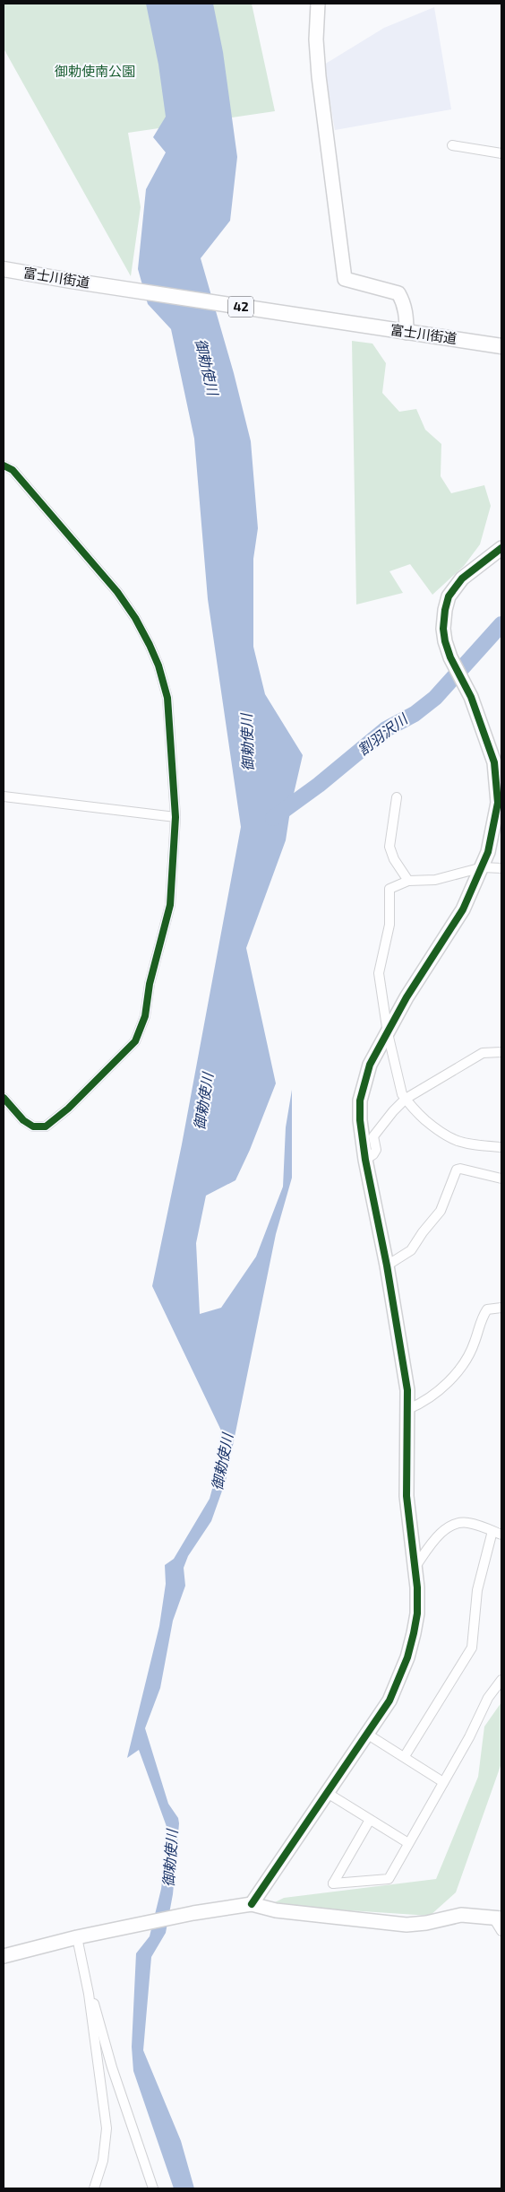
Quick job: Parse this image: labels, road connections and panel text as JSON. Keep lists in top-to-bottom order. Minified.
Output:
{"streets":{"main road":["富士川街道","42"]},"water":["御勅使川","割羽沢川"],"parks":["御勅使南公園"]}
